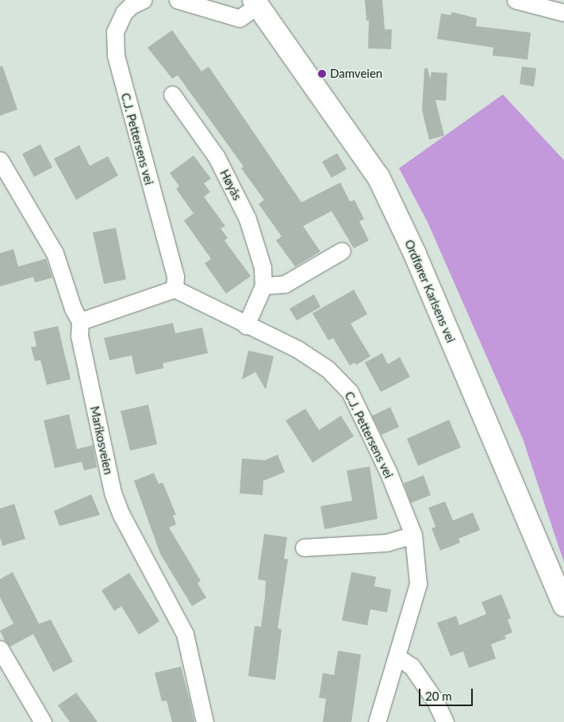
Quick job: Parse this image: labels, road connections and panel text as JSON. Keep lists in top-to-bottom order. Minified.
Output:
{"streets":{"street":["C.J. Pettersens vei","Høyås","Ordfører Karlsens vei","Marikosveien"]},"crossings":[["C.J. Pettersens vei","Høyås"]],"places":["Damveien"],"scale_bar":"20 m"}
